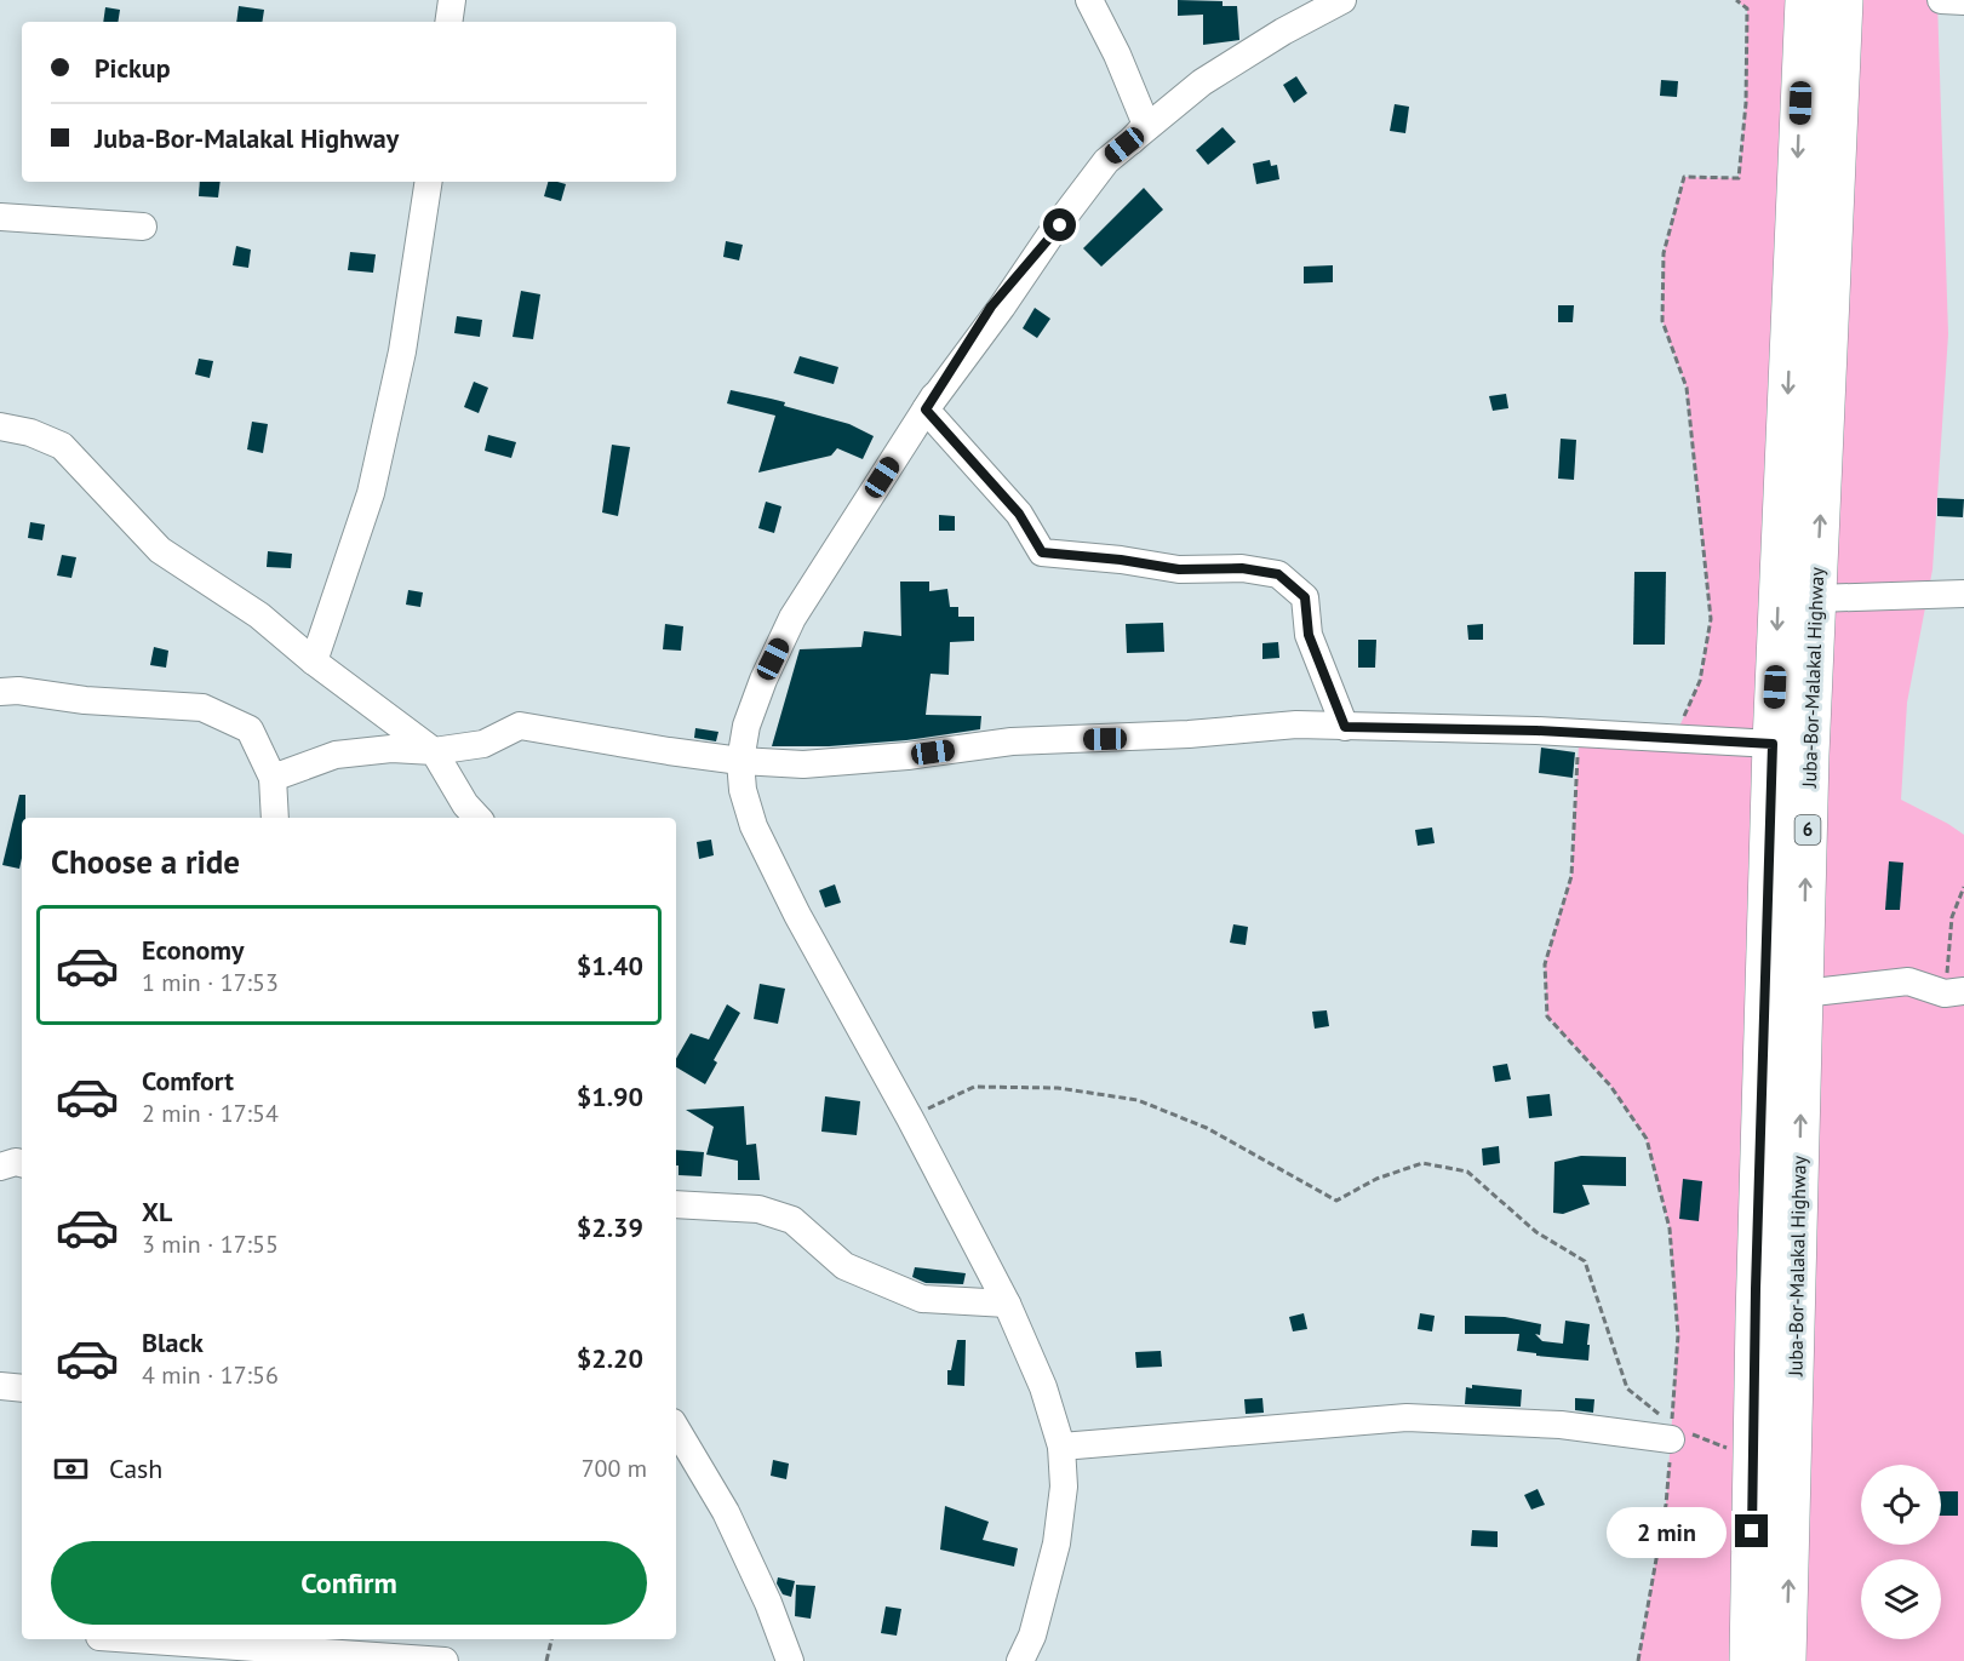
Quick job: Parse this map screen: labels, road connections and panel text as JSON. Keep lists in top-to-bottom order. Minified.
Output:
{"streets":{"highway":["Juba-Bor-Malakal Highway","6"]},"page":{"banner":["Pickup","Juba-Bor-Malakal Highway"],"heading":"Choose a ride","list":[{"name":"Economy","note":"1 min · 17:53","value":"$1.40"},{"name":"Comfort","note":"2 min · 17:54","value":"$1.90"},{"name":"XL","note":"3 min · 17:55","value":"$2.39"},{"name":"Black","note":"4 min · 17:56","value":"$2.20"}],"pay":["Cash","700 m"],"bubble":"2 min","buttons":"Confirm"}}
